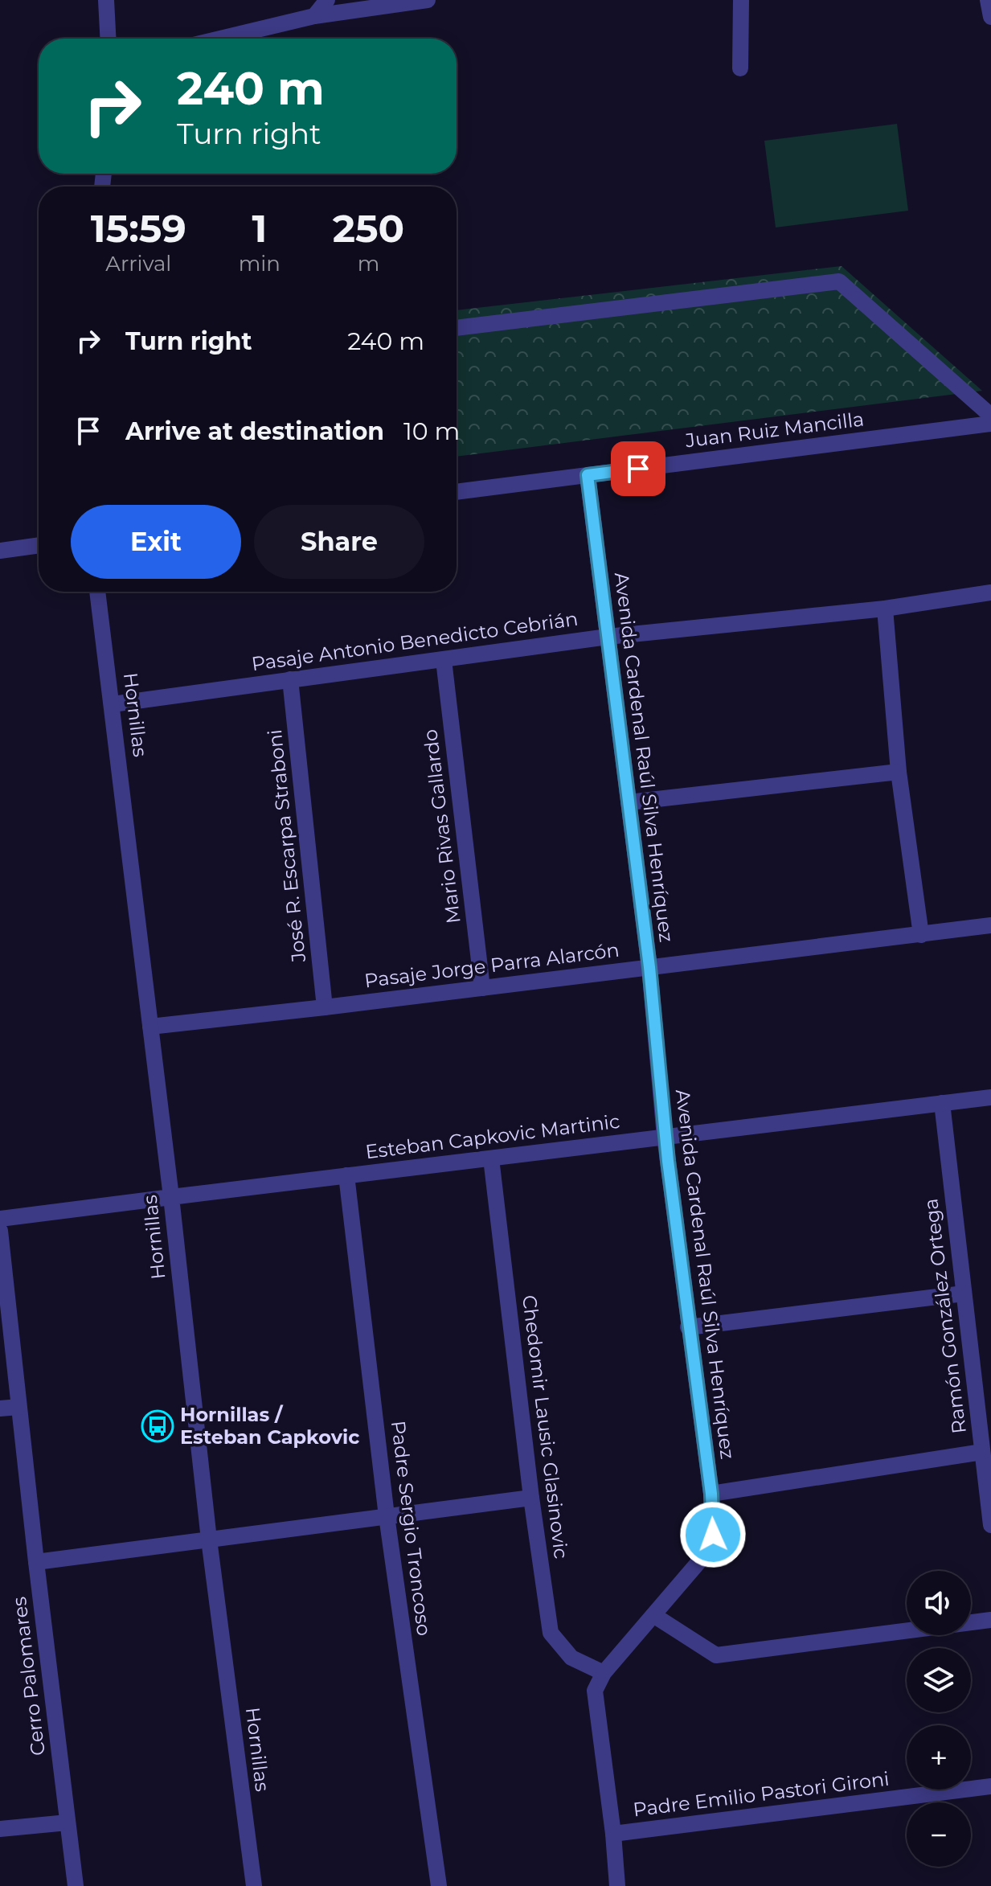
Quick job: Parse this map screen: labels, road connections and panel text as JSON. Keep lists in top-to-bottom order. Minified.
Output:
{"streets":{"street":["Juan Ruiz Mancilla","Pasaje Antonio Benedicto Cebrián","Hornillas","Avenida Cardenal Raúl Silva Henríquez","Mario Rivas Gallardo","José R. Escarpa Straboni","Pasaje Jorge Parra Alarcón","Esteban Capkovic Martinic","Ramón González Ortega","Chedomir Lausic Glasinovic","Padre Sergio Troncoso","Cerro Palomares","Padre Emilio Pastori Gironi"]},"crossings":[["Juan Ruiz Mancilla","Avenida Cardenal Raúl Silva Henríquez"],["Pasaje Antonio Benedicto Cebrián","Hornillas"],["Pasaje Antonio Benedicto Cebrián","Avenida Cardenal Raúl Silva Henríquez"],["Pasaje Antonio Benedicto Cebrián","Mario Rivas Gallardo"],["Pasaje Antonio Benedicto Cebrián","José R. Escarpa Straboni"],["Hornillas","Pasaje Jorge Parra Alarcón"],["Hornillas","Esteban Capkovic Martinic"],["Avenida Cardenal Raúl Silva Henríquez","Pasaje Jorge Parra Alarcón"],["Avenida Cardenal Raúl Silva Henríquez","Esteban Capkovic Martinic"],["Avenida Cardenal Raúl Silva Henríquez","Chedomir Lausic Glasinovic"],["Avenida Cardenal Raúl Silva Henríquez","Padre Emilio Pastori Gironi"],["Mario Rivas Gallardo","Pasaje Jorge Parra Alarcón"],["José R. Escarpa Straboni","Pasaje Jorge Parra Alarcón"],["Esteban Capkovic Martinic","Ramón González Ortega"],["Esteban Capkovic Martinic","Chedomir Lausic Glasinovic"],["Esteban Capkovic Martinic","Padre Sergio Troncoso"]],"places":{"bus stop":["Hornillas / Esteban Capkovic"]},"page":{"turn":["240 m","Turn right"],"eta":["15:59","Arrival","1","min","250","m"],"list":[{"name":"Turn right","value":"240 m"},{"name":"Arrive at destination","value":"10 m"}],"buttons":["Exit","Share"],"map_buttons":["+","−"]}}
